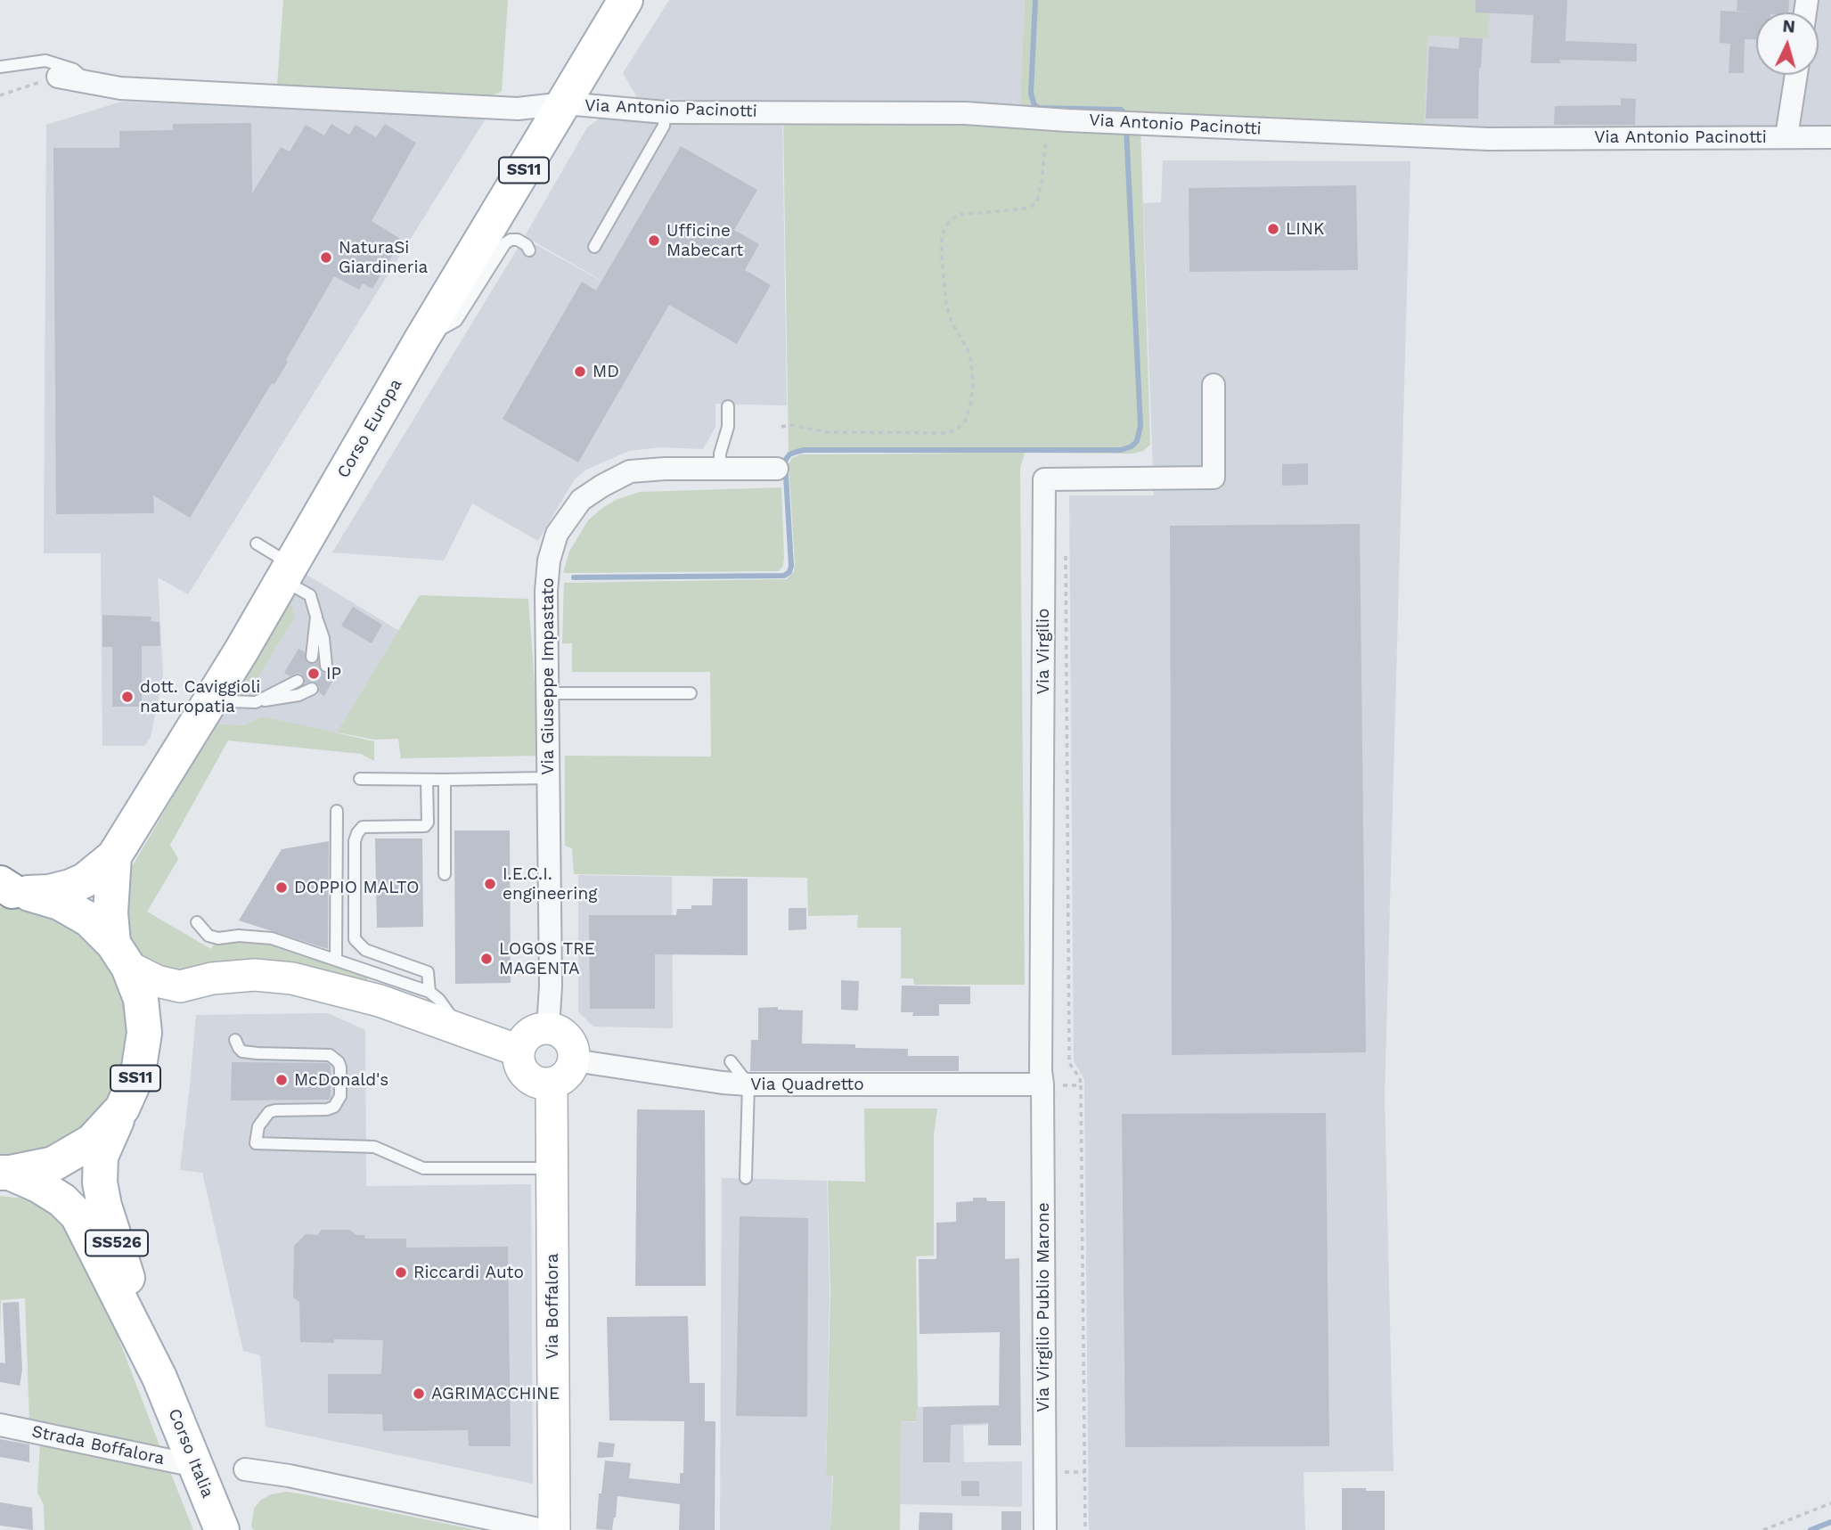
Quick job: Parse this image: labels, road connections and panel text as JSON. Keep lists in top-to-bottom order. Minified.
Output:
{"streets":{"main road":["SS11","Corso Europa","SS526","Corso Italia"],"street":["Via Antonio Pacinotti","Via Virgilio","Via Giuseppe Impastato","Via Quadretto","Via Boffalora","Via Virgilio Publio Marone","Strada Boffalora"]},"crossings":[["Via Antonio Pacinotti","Corso Europa"],["Corso Europa","SS526"],["Via Virgilio","Via Quadretto"],["Via Virgilio","Via Virgilio Publio Marone"],["Via Giuseppe Impastato","Via Quadretto"],["Via Giuseppe Impastato","Via Boffalora"],["Via Quadretto","Via Boffalora"],["Via Quadretto","Via Virgilio Publio Marone"],["SS526","Corso Italia"],["Strada Boffalora","Corso Italia"]],"places":["LINK","Ufficine Mabecart","NaturaSi Giardineria","MD","IP","dott. Caviggioli naturopatia","I.E.C.I. engineering","DOPPIO MALTO","LOGOS TRE MAGENTA","McDonald's","Riccardi Auto","AGRIMACCHINE"],"north":"top"}
